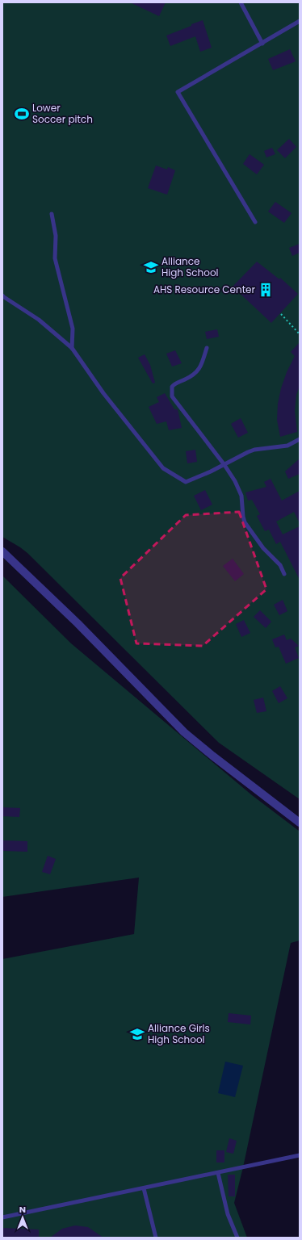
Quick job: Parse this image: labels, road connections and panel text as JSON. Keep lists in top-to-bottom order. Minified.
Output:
{"places":{"sports":["Lower Soccer pitch"],"school or university":["Alliance High School","Alliance Girls High School"],"building":["AHS Resource Center"]},"north":"top"}
